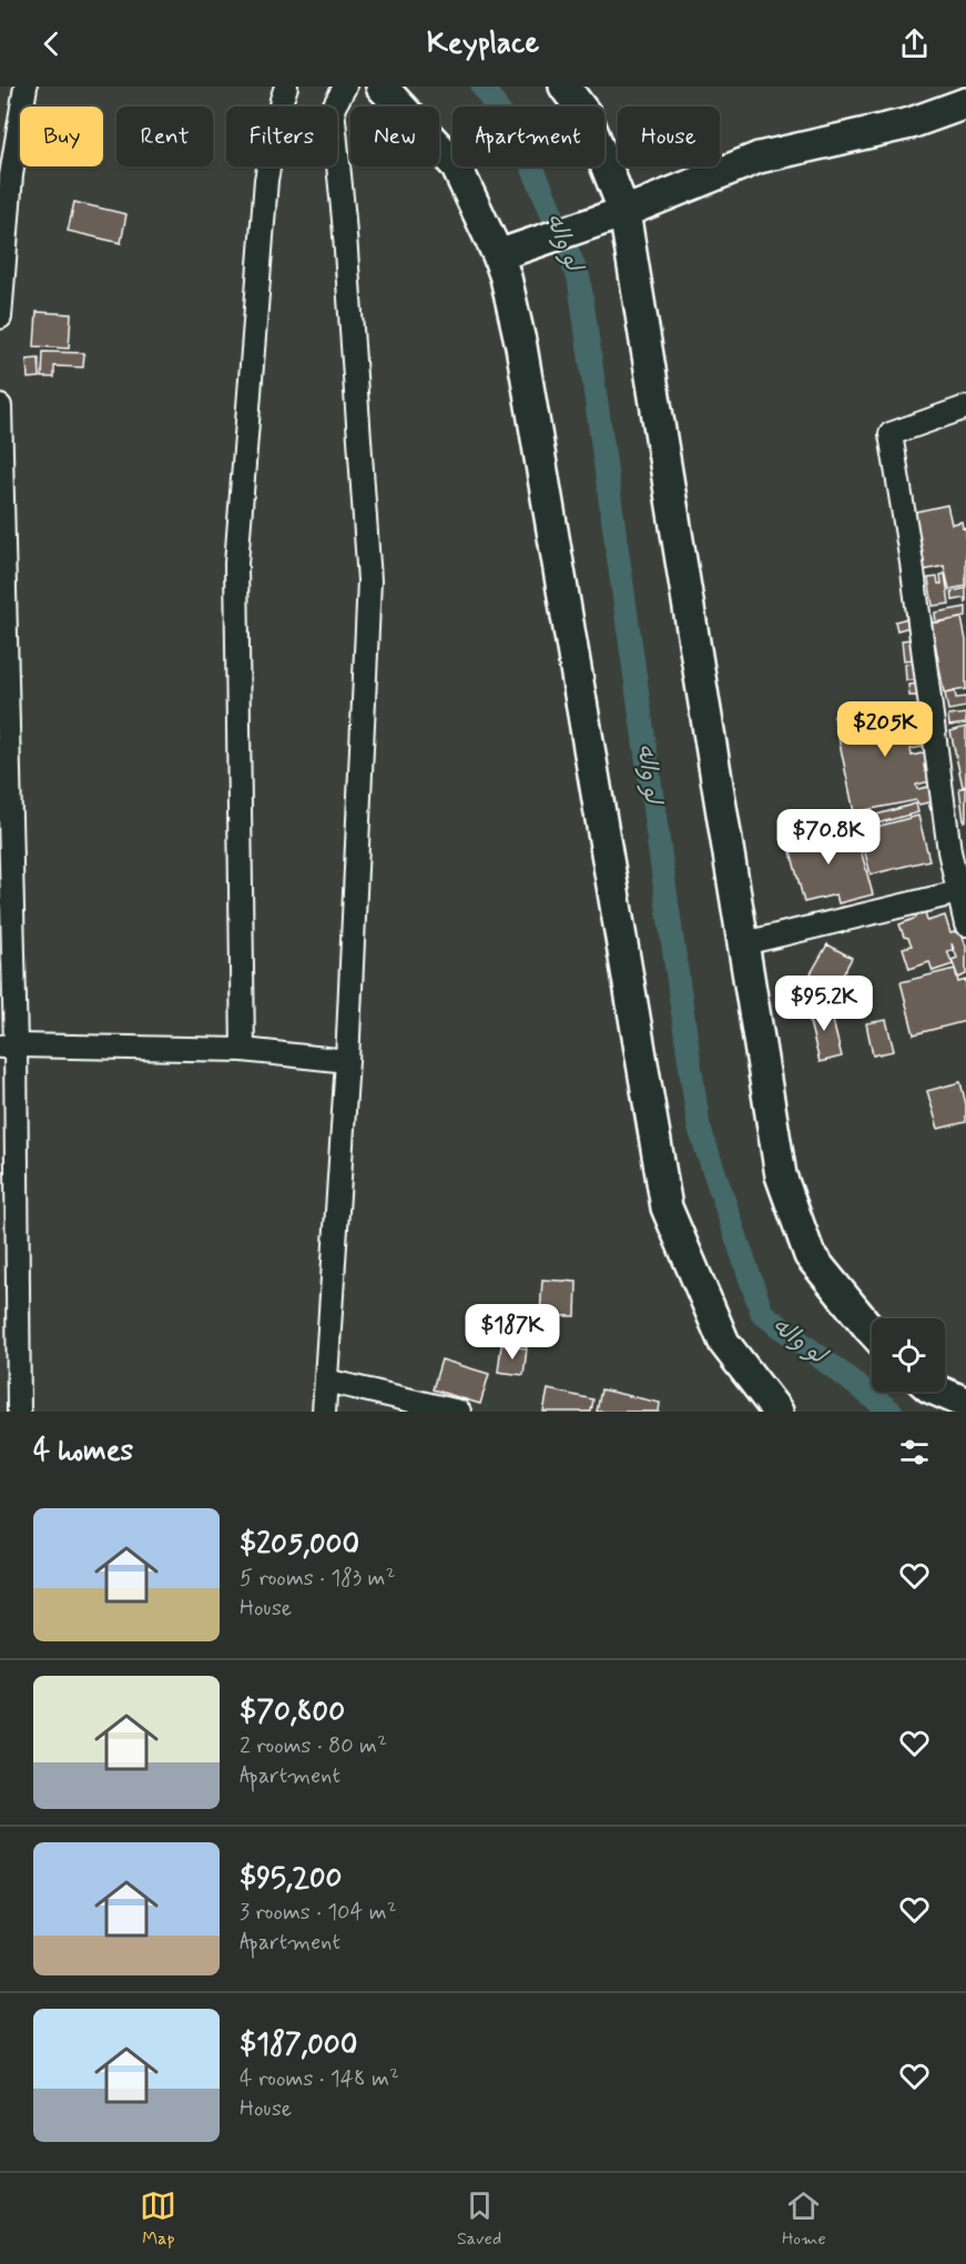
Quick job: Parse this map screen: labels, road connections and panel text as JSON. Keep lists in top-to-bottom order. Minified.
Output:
{"water":["لو واله"],"page":{"header":"Keyplace","chip":["Buy","Rent","Filters","New","Apartment","House"],"price":["$205K","$70.8K","$95.2K","$187K"],"heading":"4 homes","list":[{"name":"$205,000","note":"5 rooms · 183 m² · House"},{"name":"$70,800","note":"2 rooms · 80 m² · Apartment"},{"name":"$95,200","note":"3 rooms · 104 m² · Apartment"},{"name":"$187,000","note":"4 rooms · 148 m² · House"}],"tabs":["Map","Saved","Home"]}}
